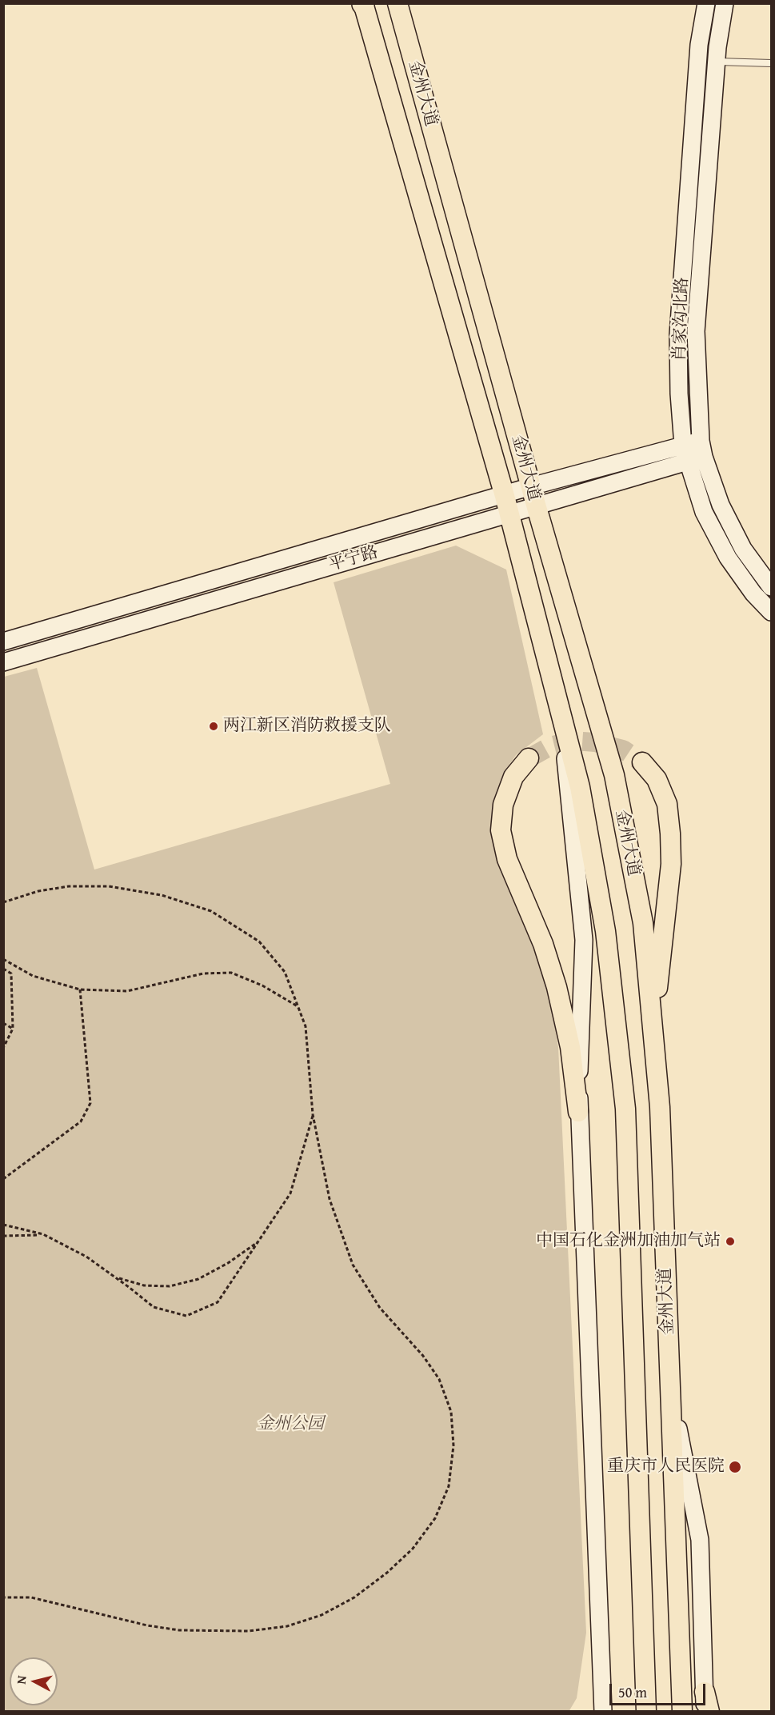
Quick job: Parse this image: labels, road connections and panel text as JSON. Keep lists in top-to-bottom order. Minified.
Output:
{"streets":{"main road":["金州大道","肖家沟北路","平宁路"]},"crossings":[["金州大道","平宁路"],["肖家沟北路","平宁路"]],"parks":["金州公园"],"places":["两江新区消防救援支队","中国石化金洲加油加气站","重庆市人民医院"],"scale_bar":"50 m","north":"left"}
